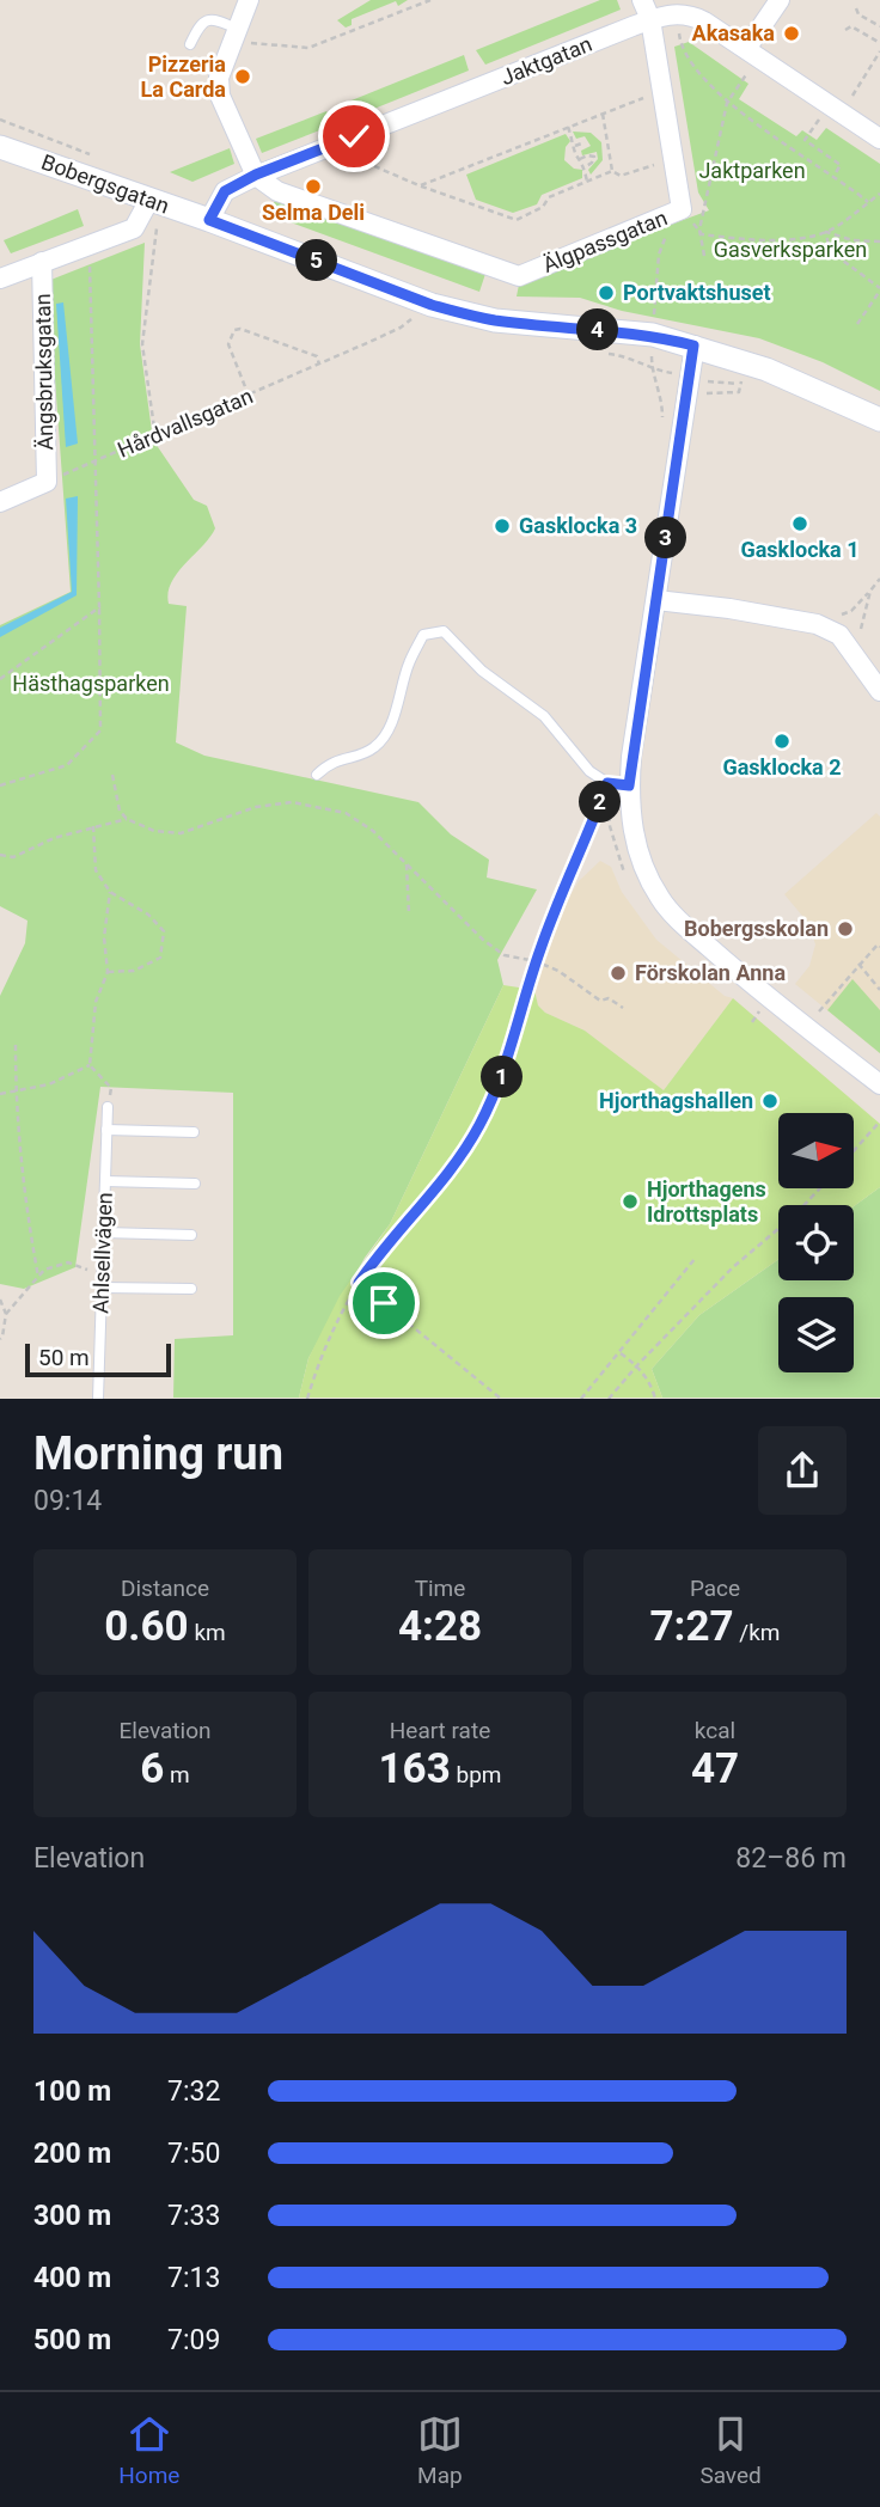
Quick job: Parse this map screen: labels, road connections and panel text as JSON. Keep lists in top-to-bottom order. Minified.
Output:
{"streets":{"street":["Jaktgatan","Bobergsgatan","Älgpassgatan","Ängsbruksgatan"],"lane":["Ahlsellvägen"],"path":["Hårdvallsgatan"]},"crossings":[["Jaktgatan","Bobergsgatan"],["Jaktgatan","Älgpassgatan"],["Ängsbruksgatan","Hårdvallsgatan"]],"parks":["Jaktparken","Gasverksparken","Hästhagsparken"],"places":["Akasaka","Pizzeria La Carda","Selma Deli","Portvaktshuset","Gasklocka 1","Gasklocka 3","Gasklocka 2","Bobergsskolan","Förskolan Anna","Hjorthagshallen","Hjorthagens Idrottsplats"],"scale_bar":"50 m","north":"right","page":{"pins":["5","4","3","2","1"],"scale":"50 m","heading":["Morning run","09:14"],"stats":[["Distance","0.60 km"],["Time","4:28"],["Pace","7:27 /km"],["Elevation","6 m"],["Heart rate","163 bpm"],["kcal","47"]],"chart":["Elevation","82–86 m"],"list":[{"name":"100 m","note":"7:32"},{"name":"200 m","note":"7:50"},{"name":"300 m","note":"7:33"},{"name":"400 m","note":"7:13"},{"name":"500 m","note":"7:09"}],"tabs":["Home","Map","Saved"]}}
